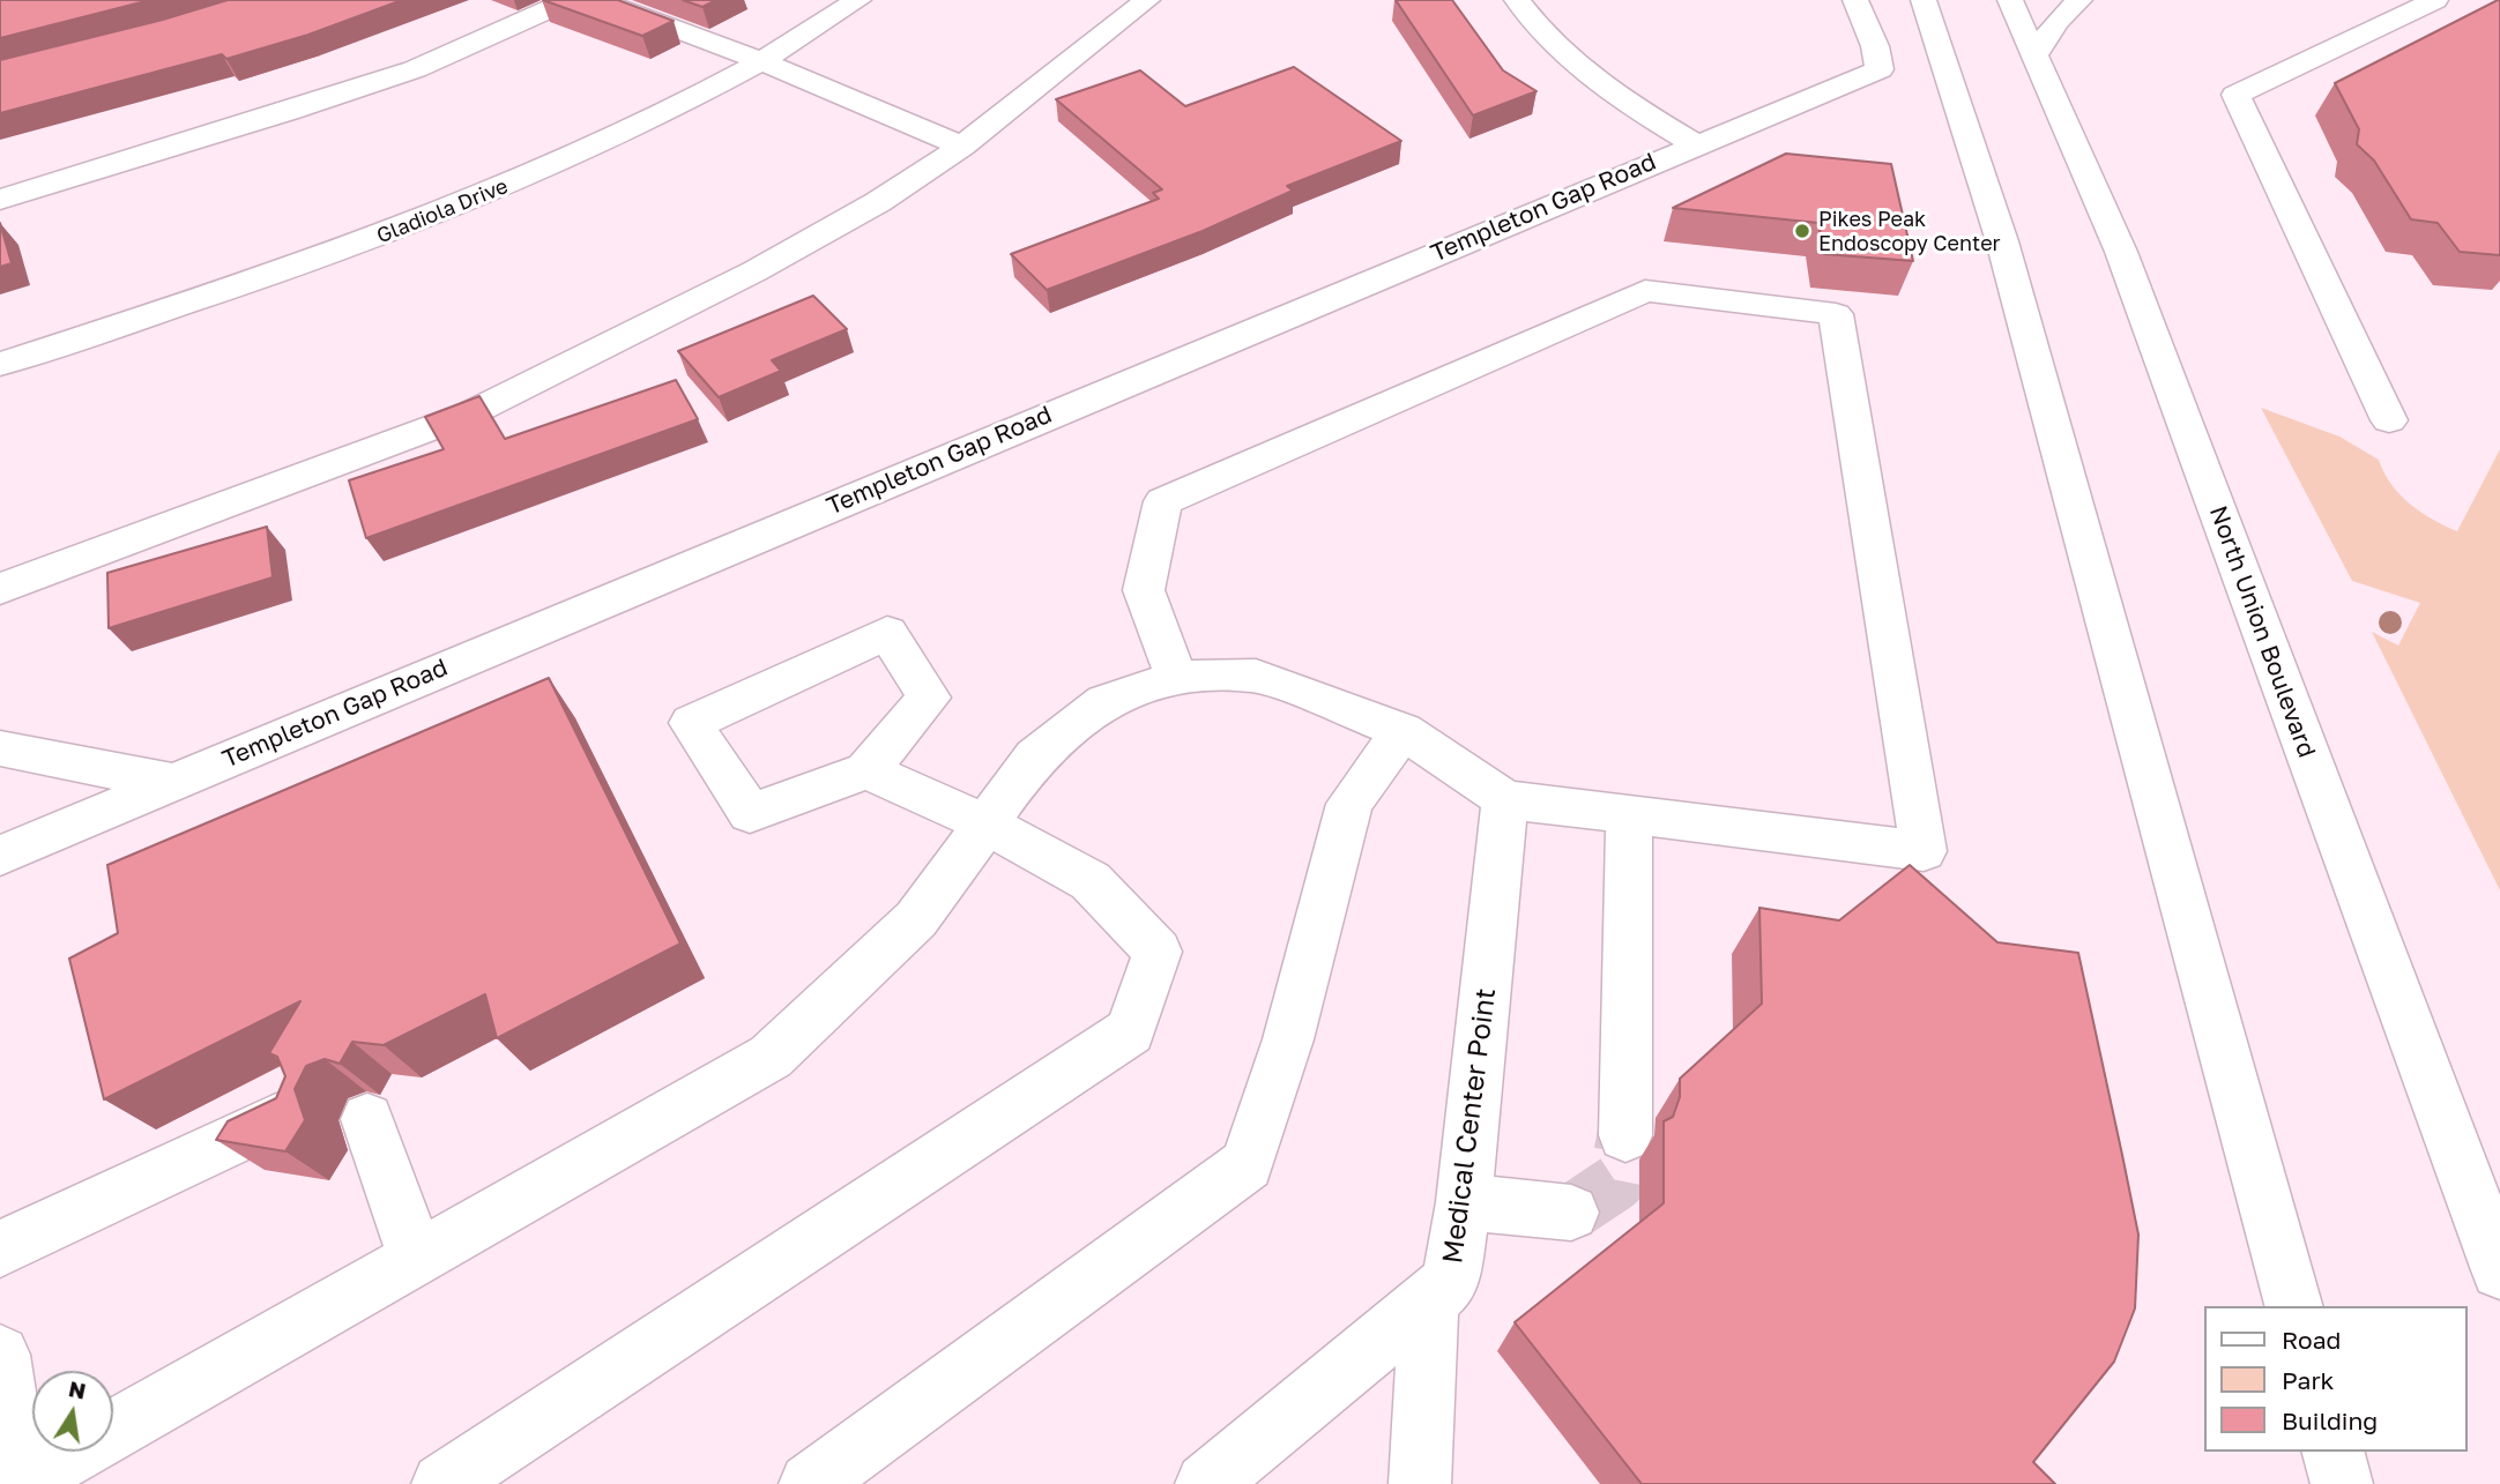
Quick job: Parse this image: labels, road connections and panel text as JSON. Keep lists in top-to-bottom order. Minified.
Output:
{"streets":{"street":["Templeton Gap Road","Gladiola Drive","North Union Boulevard","Medical Center Point"]},"places":["Pikes Peak Endoscopy Center"],"legend":["Road","Park","Building"],"north":"top"}
